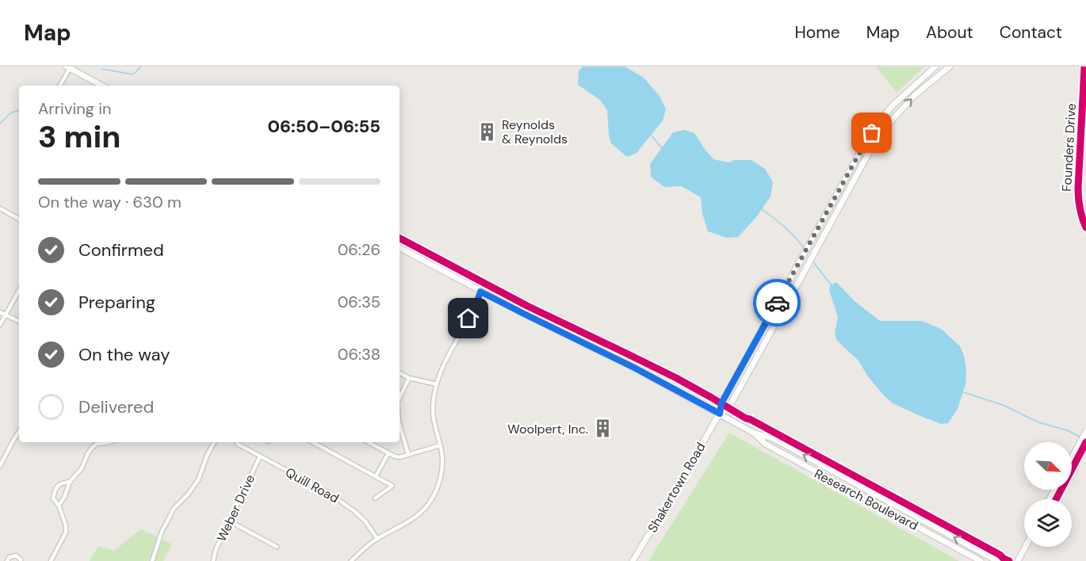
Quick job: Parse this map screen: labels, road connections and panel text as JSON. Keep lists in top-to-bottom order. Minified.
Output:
{"streets":{"main road":["Shakertown Road","Research Boulevard"],"street":["Founders Drive","Quill Road","Weber Drive"]},"crossings":[["Quill Road","Weber Drive"],["Shakertown Road","Research Boulevard"]],"places":{"building":["Reynolds & Reynolds","Woolpert, Inc."]},"north":"bottom right","page":{"header":"Map","nav":["Home","Map","About","Contact"],"heading":["3 min","Arriving in","06:50–06:55"],"bar":"On the way · 630 m","list":[["Confirmed","06:26"],["Preparing","06:35"],["On the way","06:38"],"Delivered"]}}
